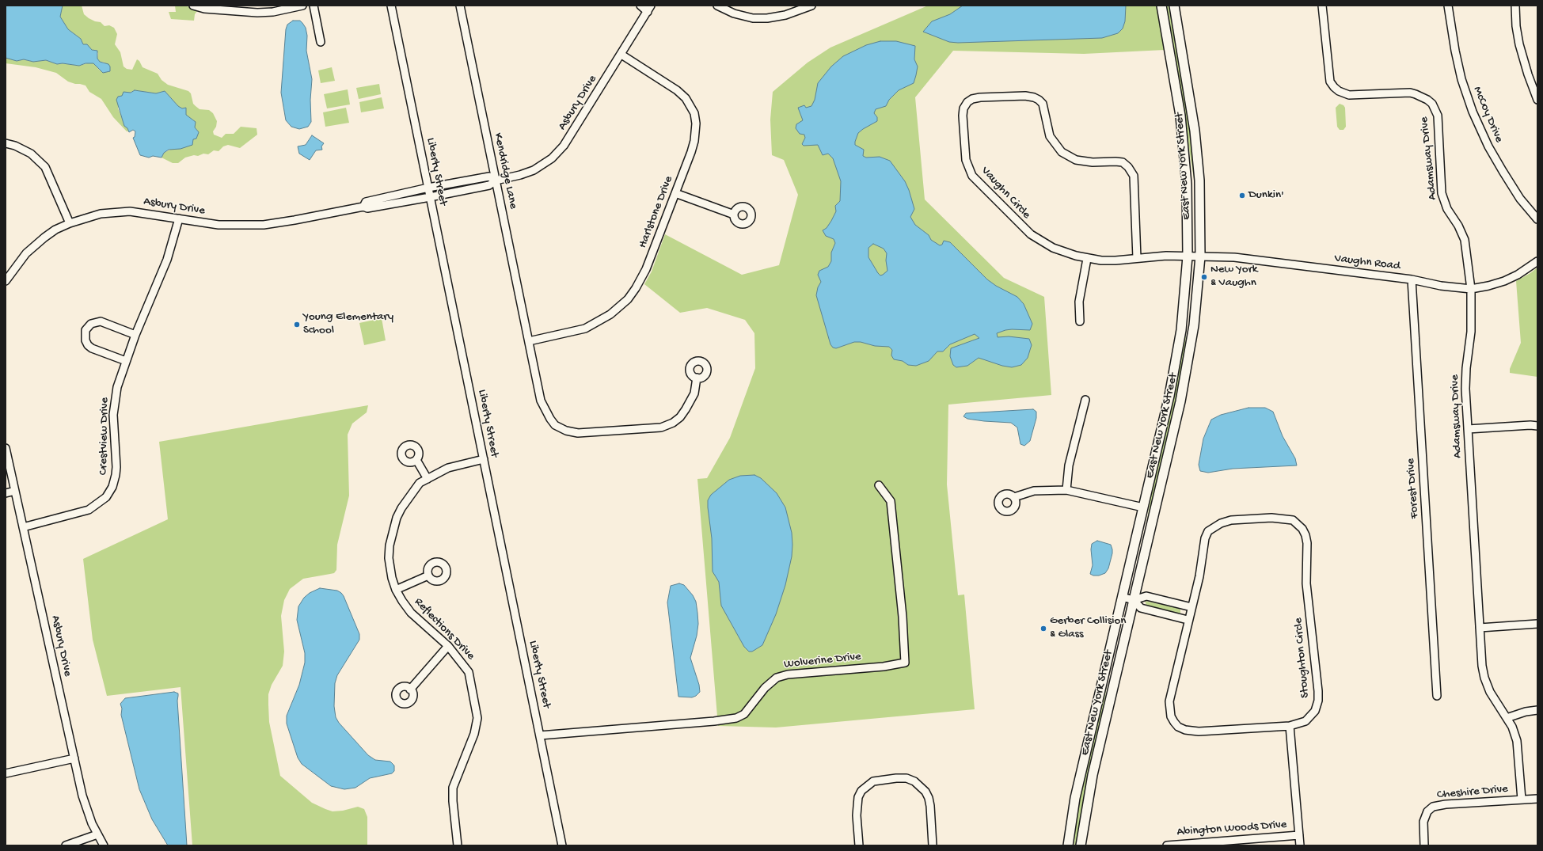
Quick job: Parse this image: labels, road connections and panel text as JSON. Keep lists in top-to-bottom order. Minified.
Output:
{"streets":{"main road":["East New York Street"],"street":["Asbury Drive","McCoy Drive","Adamsway Drive","Kendridge Lane","Liberty Street","Vaughn Circle","Harlstone Drive","Vaughn Road","Crestview Drive","Forest Drive","Reflections Drive","Stoughton Circle","Wolverine Drive","Cheshire Drive","Abington Woods Drive"]},"crossings":[["Asbury Drive","Kendridge Lane"],["Asbury Drive","Liberty Street"],["Asbury Drive","Harlstone Drive"],["Asbury Drive","Crestview Drive"],["Adamsway Drive","Vaughn Road"],["Adamsway Drive","Cheshire Drive"],["East New York Street","Vaughn Circle"],["East New York Street","Vaughn Road"],["Kendridge Lane","Harlstone Drive"],["Liberty Street","Reflections Drive"],["Liberty Street","Wolverine Drive"],["Vaughn Circle","Vaughn Road"],["Vaughn Road","Forest Drive"]],"places":["Dunkin'","New York & Vaughn","Young Elementary School","Gerber Collision & Glass"]}
